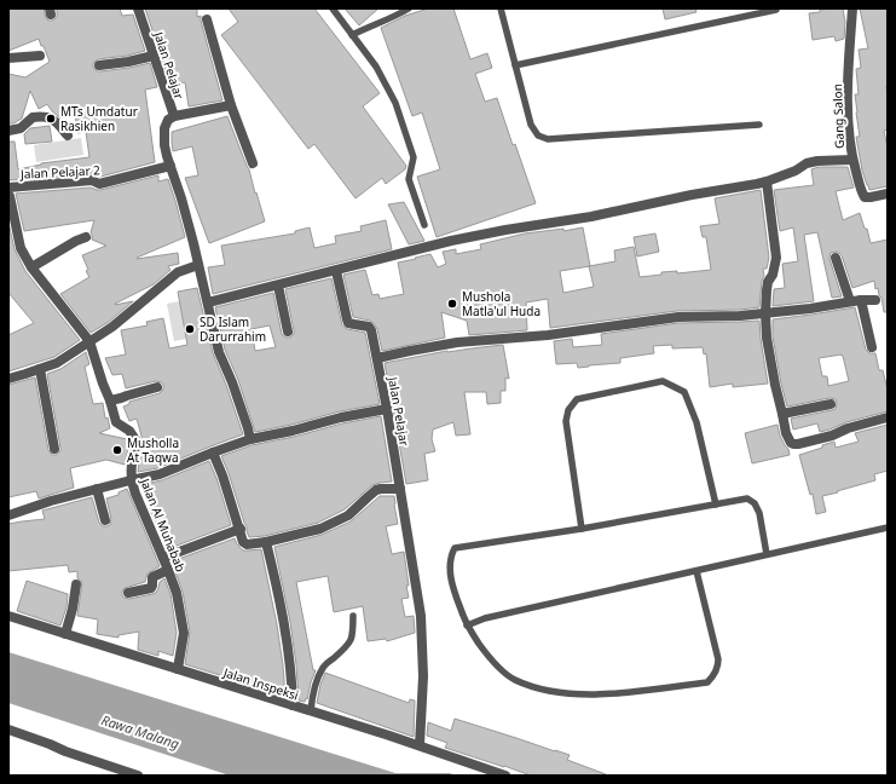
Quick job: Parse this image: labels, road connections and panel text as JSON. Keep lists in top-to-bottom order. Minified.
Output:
{"streets":{"street":["Jalan Pelajar","Gang Salon","Jalan Pelajar 2","Jalan Al Muhabab","Jalan Inspeksi"]},"crossings":[["Jalan Pelajar","Jalan Pelajar 2"],["Jalan Pelajar","Jalan Inspeksi"],["Jalan Al Muhabab","Jalan Inspeksi"]],"water":["Rawa Malang"],"places":["MTs Umdatur Rasikhien","Mushola Matla'ul Huda","SD Islam Darurrahim","Musholla At Taqwa"]}
